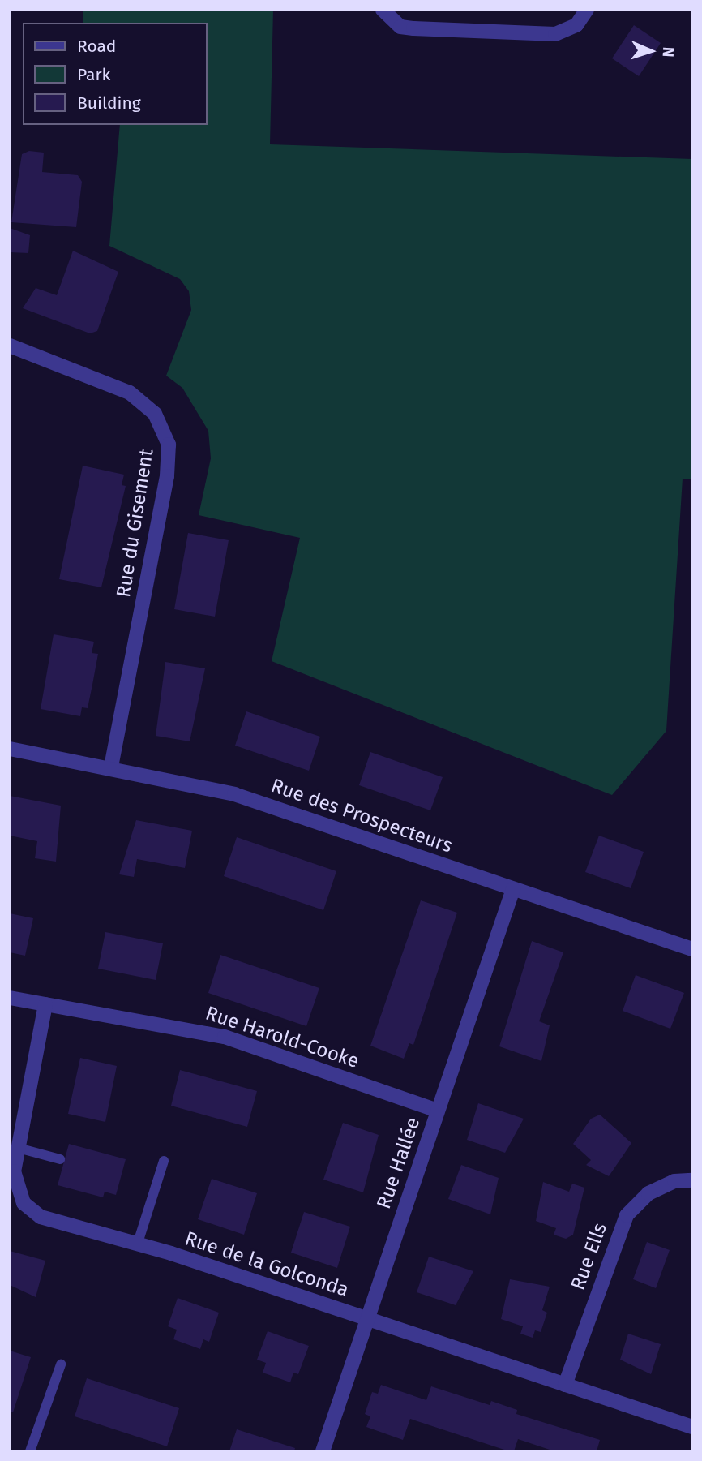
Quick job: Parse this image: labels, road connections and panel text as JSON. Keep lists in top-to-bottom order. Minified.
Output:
{"streets":{"street":["Rue du Gisement","Rue des Prospecteurs","Rue Harold-Cooke","Rue Hallée","Rue Ells","Rue de la Golconda"]},"crossings":[["Rue du Gisement","Rue des Prospecteurs"],["Rue des Prospecteurs","Rue Hallée"],["Rue Harold-Cooke","Rue Hallée"],["Rue Harold-Cooke","Rue de la Golconda"],["Rue Hallée","Rue de la Golconda"],["Rue Ells","Rue de la Golconda"]],"legend":["Road","Park","Building"],"north":"right"}
